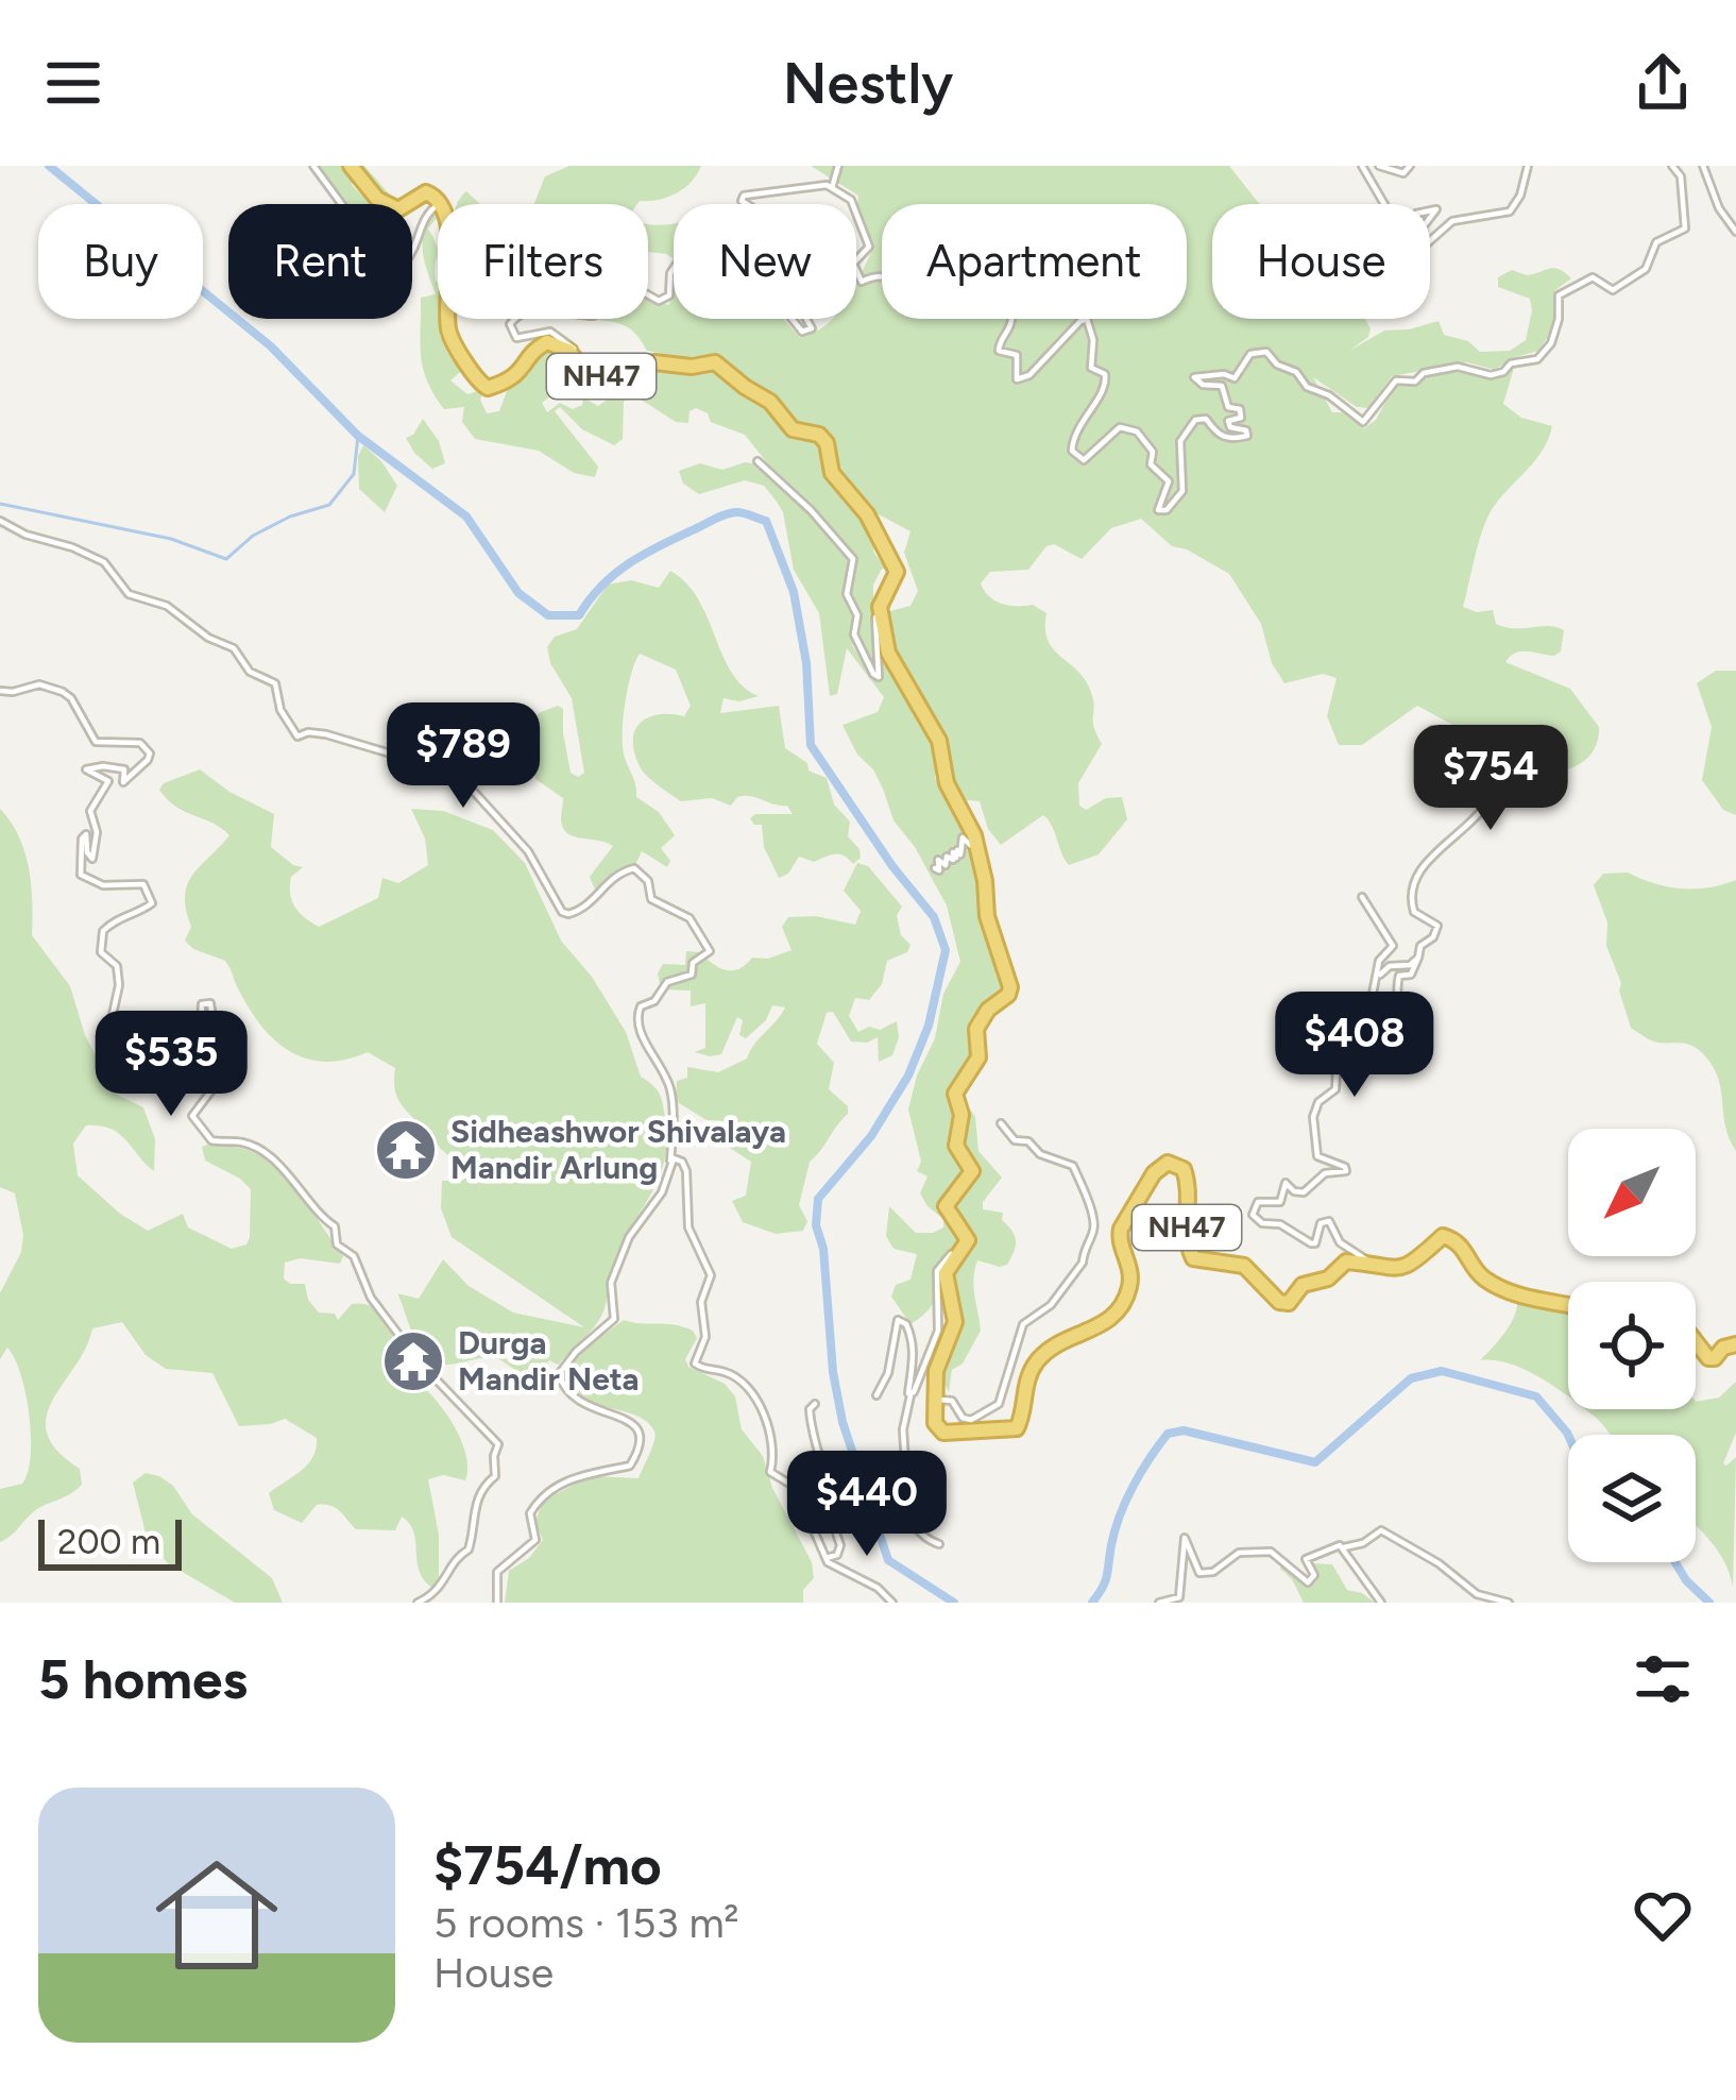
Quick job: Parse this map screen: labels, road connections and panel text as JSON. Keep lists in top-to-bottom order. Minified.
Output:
{"streets":{"highway":["NH47"]},"places":{"temple":["Sidheashwor Shivalaya Mandir Arlung","Durga Mandir Neta"]},"scale_bar":"200 m","north":"bottom left","page":{"header":"Nestly","chip":["Buy","Rent","Filters","New","Apartment","House"],"price":["$789","$754","$408","$535","$440"],"scale":"200 m","heading":"5 homes","list":[{"name":"$754/mo","note":"5 rooms · 153 m² · House"}]}}
